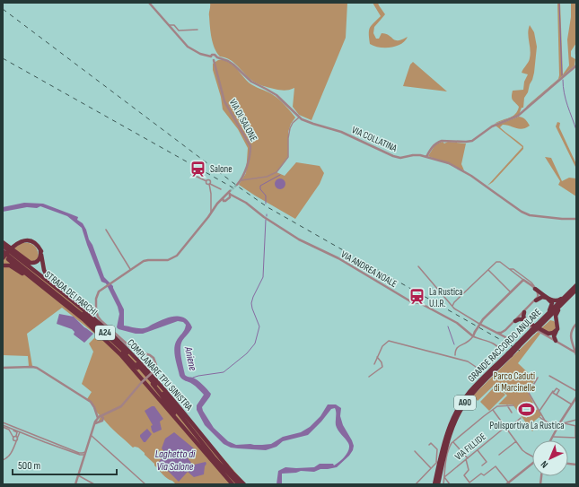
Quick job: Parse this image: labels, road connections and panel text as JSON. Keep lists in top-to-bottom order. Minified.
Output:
{"streets":{"highway":["STRADA DEI PARCHI","A24","GRANDE RACCORDO ANULARE","COMPLANARE TPU SINISTRA","A90"],"street":["VIA DI SALONE","VIA COLLATINA","VIA ANDREA NOALE","VIA FILLIDE"]},"crossings":[["VIA DI SALONE","VIA COLLATINA"]],"water":["Aniene","Laghetto di Via Salone"],"parks":["Parco Caduti di Marcinelle"],"places":{"station":["Salone","La Rustica U.I.R."],"sports":["Polisportiva La Rustica"]},"scale_bar":"500 m","north":"bottom left"}
